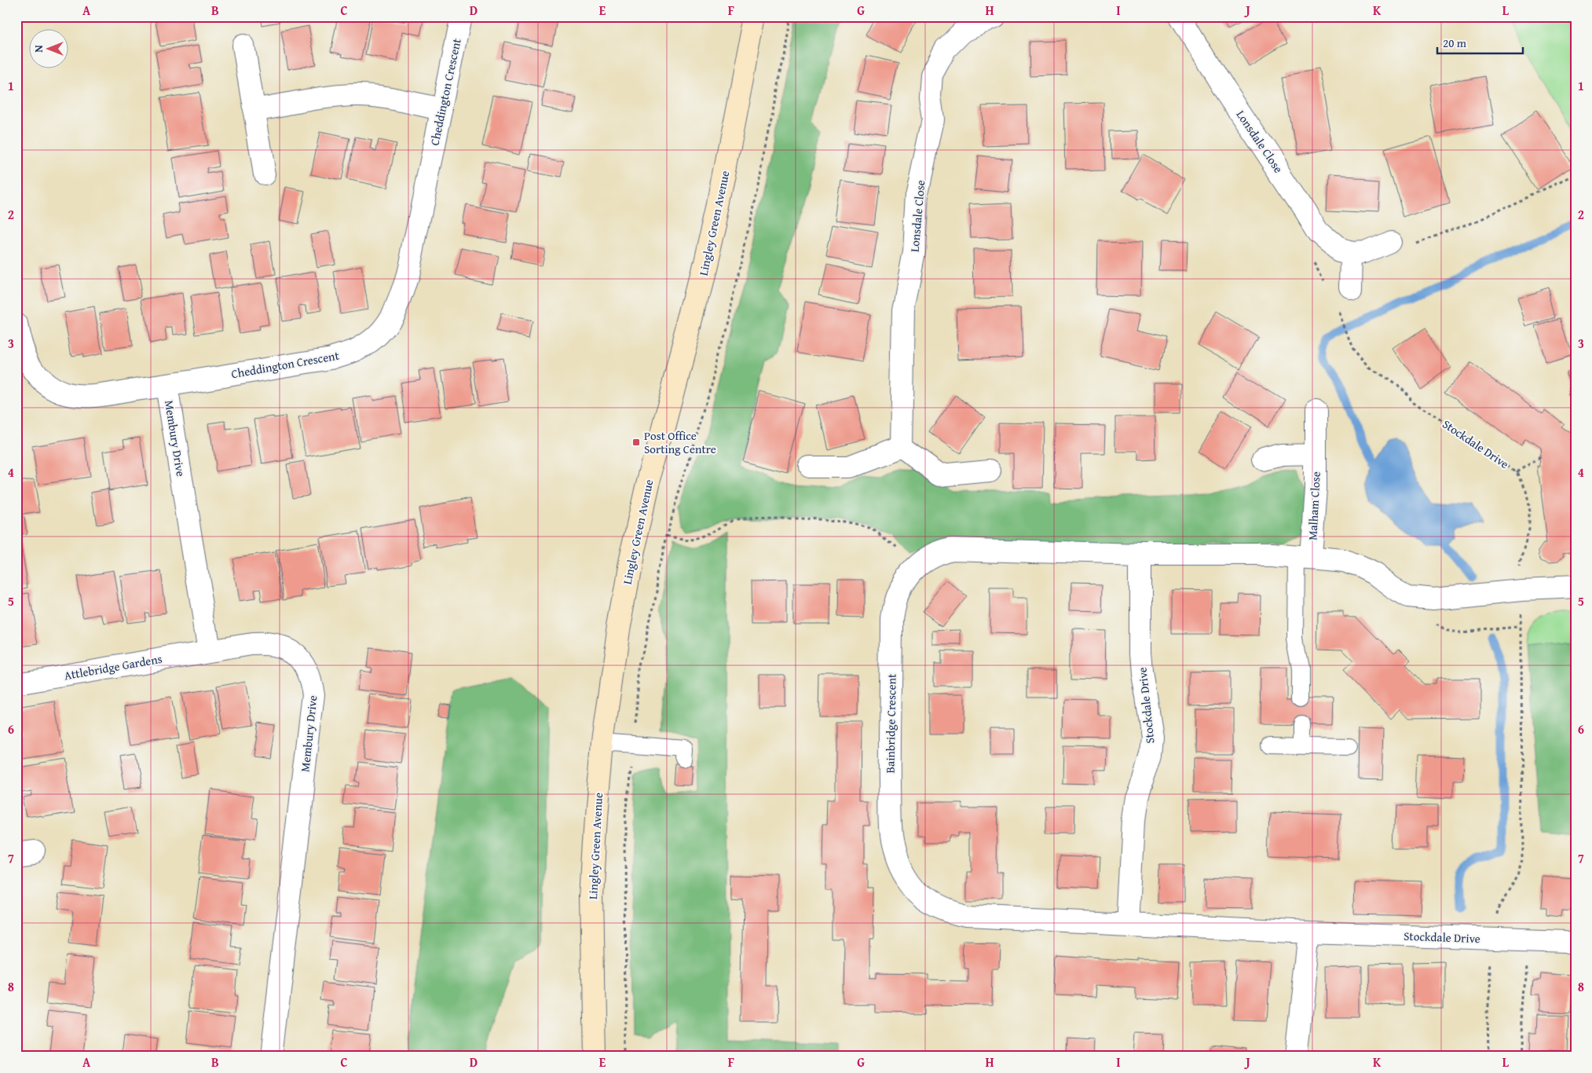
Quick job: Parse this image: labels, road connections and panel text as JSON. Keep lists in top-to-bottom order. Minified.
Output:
{"streets":{"street":["Cheddington Crescent","Lonsdale Close","Lingley Green Avenue","Membury Drive","Stockdale Drive","Malham Close","Attlebridge Gardens","Bainbridge Crescent"]},"crossings":[["Cheddington Crescent","Membury Drive"],["Membury Drive","Attlebridge Gardens"],["Stockdale Drive","Bainbridge Crescent"]],"places":{"transit":["Post Office Sorting Centre"]},"scale_bar":"20 m","north":"left","grid":{"columns":["A","B","C","D","E","F","G","H","I","J","K","L"],"rows":["1","2","3","4","5","6","7","8"]}}
